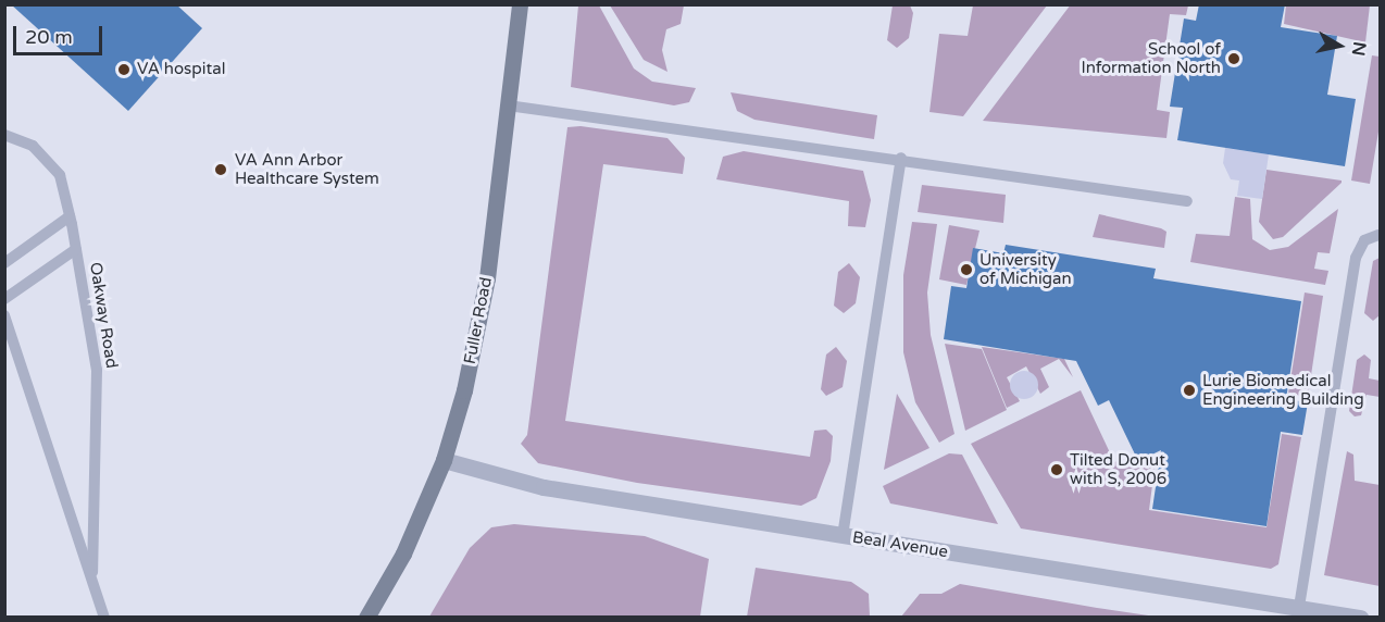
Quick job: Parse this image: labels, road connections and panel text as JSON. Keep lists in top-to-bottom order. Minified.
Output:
{"streets":{"main road":["Fuller Road"],"street":["Beal Avenue"],"lane":["Oakway Road"]},"crossings":[["Fuller Road","Beal Avenue"]],"places":["School of Information North","VA hospital","VA Ann Arbor Healthcare System","University of Michigan","Lurie Biomedical Engineering Building","Tilted Donut with S, 2006"],"scale_bar":"20 m","north":"right"}
